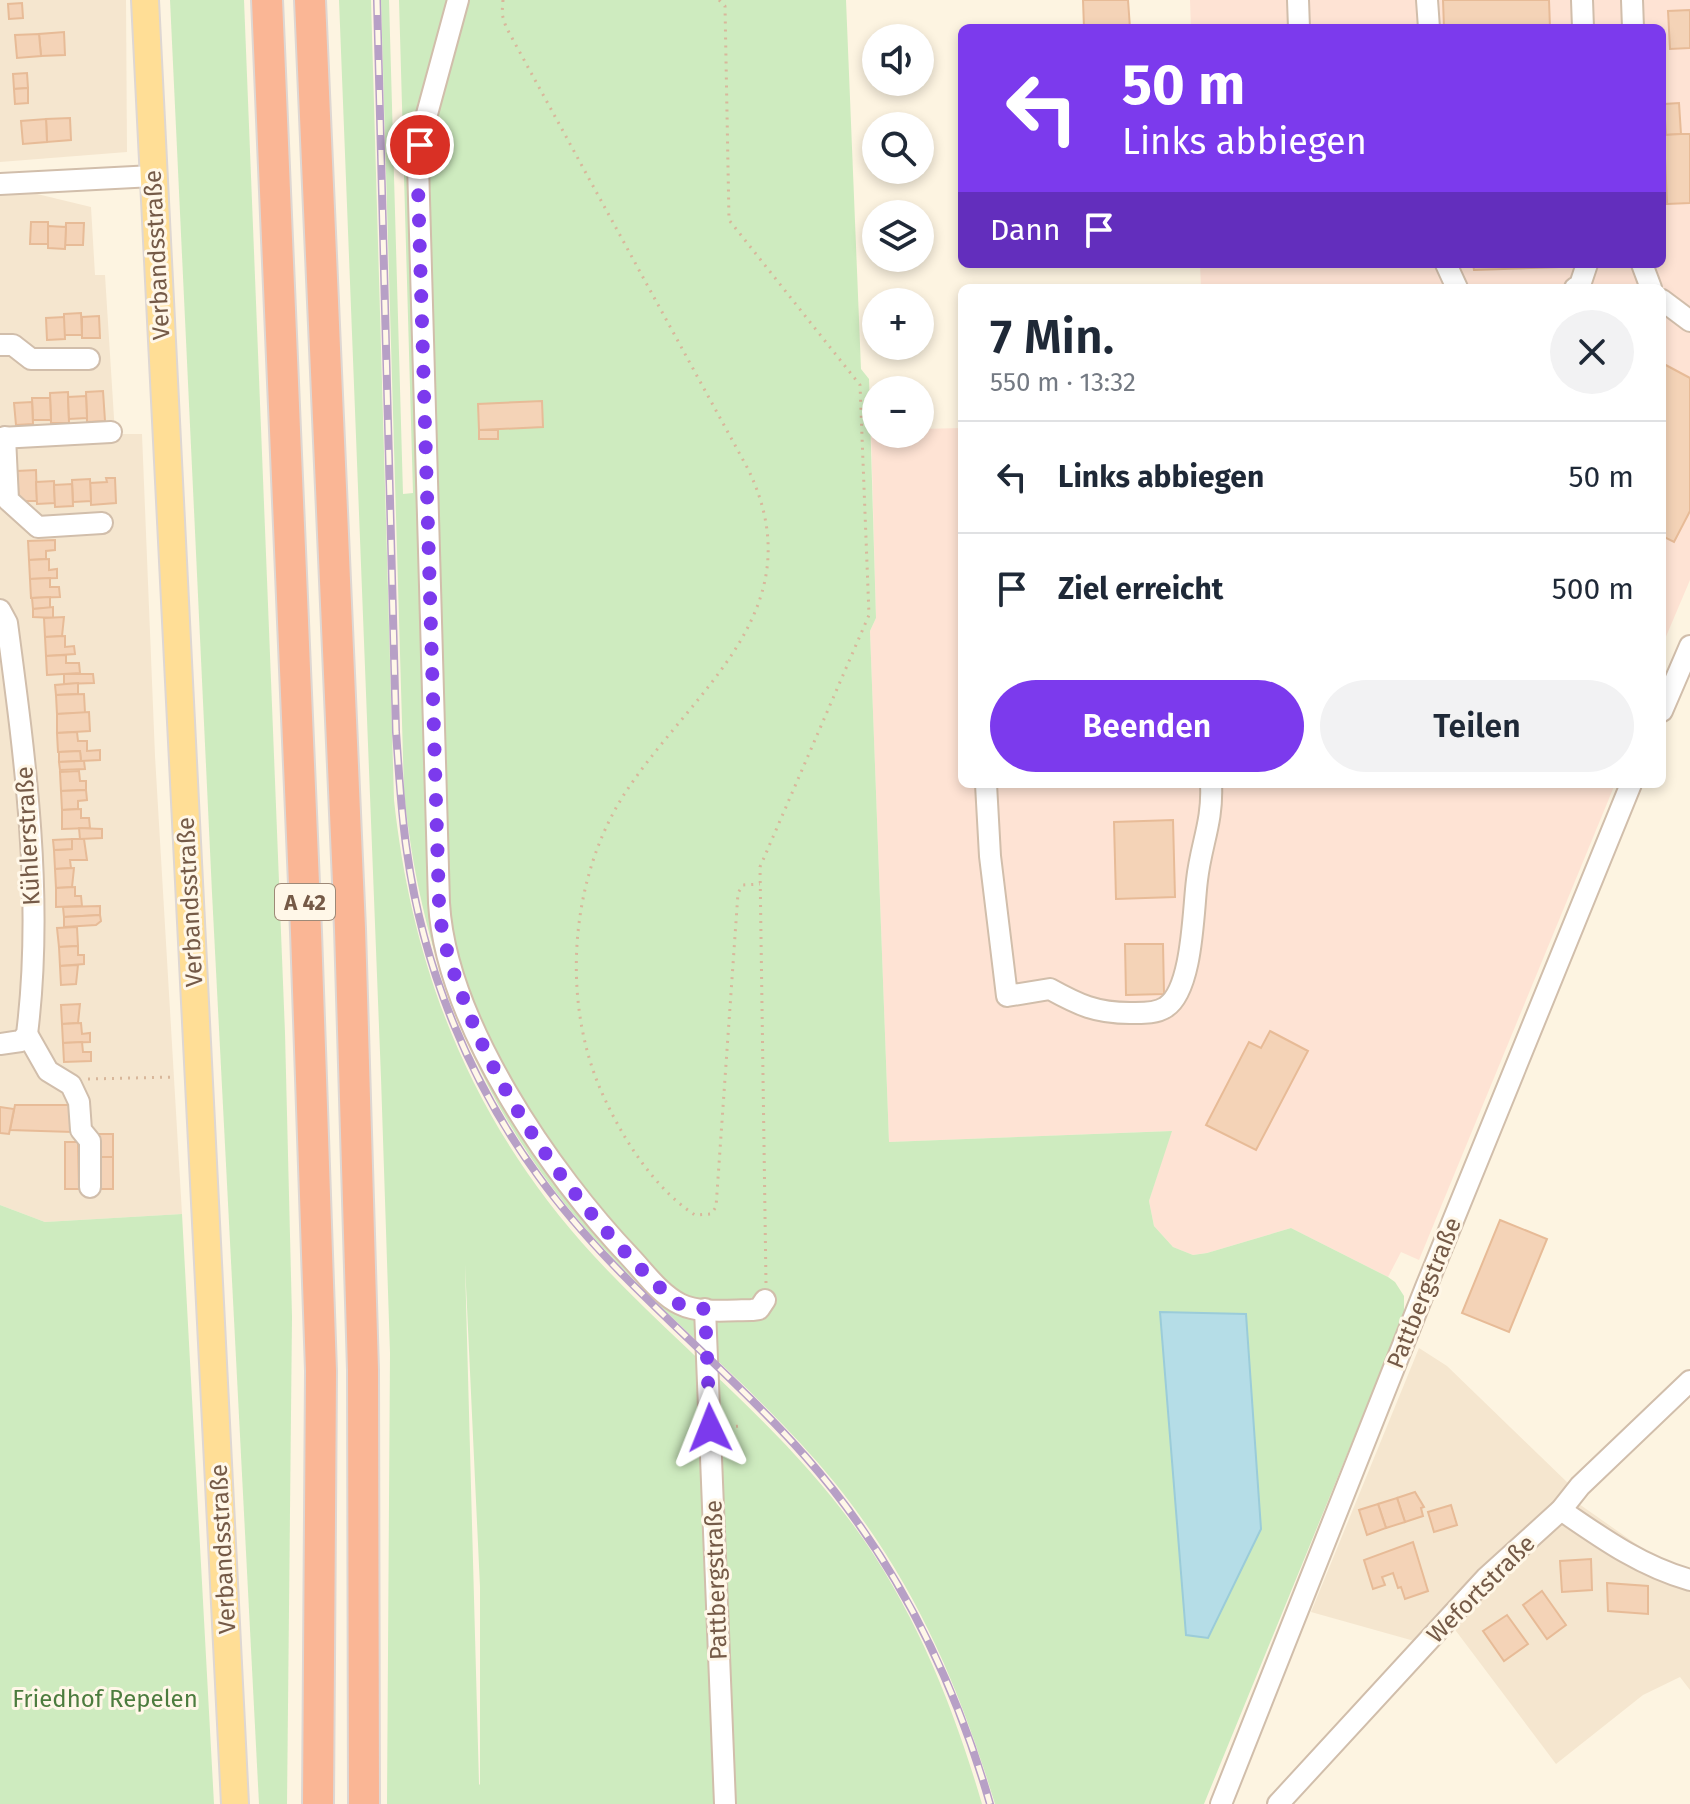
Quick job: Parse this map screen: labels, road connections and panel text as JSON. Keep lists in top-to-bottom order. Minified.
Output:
{"streets":{"highway":["A 42"],"main road":["Verbandsstraße"],"street":["Kühlerstraße","Pattbergstraße","Wefortstraße"]},"parks":["Friedhof Repelen"],"page":{"map_buttons":["+","−"],"turn":["50 m","Links abbiegen"],"then":"Dann","heading":["7 Min.","550 m · 13:32"],"list":[{"name":"Links abbiegen","value":"50 m"},{"name":"Ziel erreicht","value":"500 m"}],"buttons":["Beenden","Teilen"]}}
